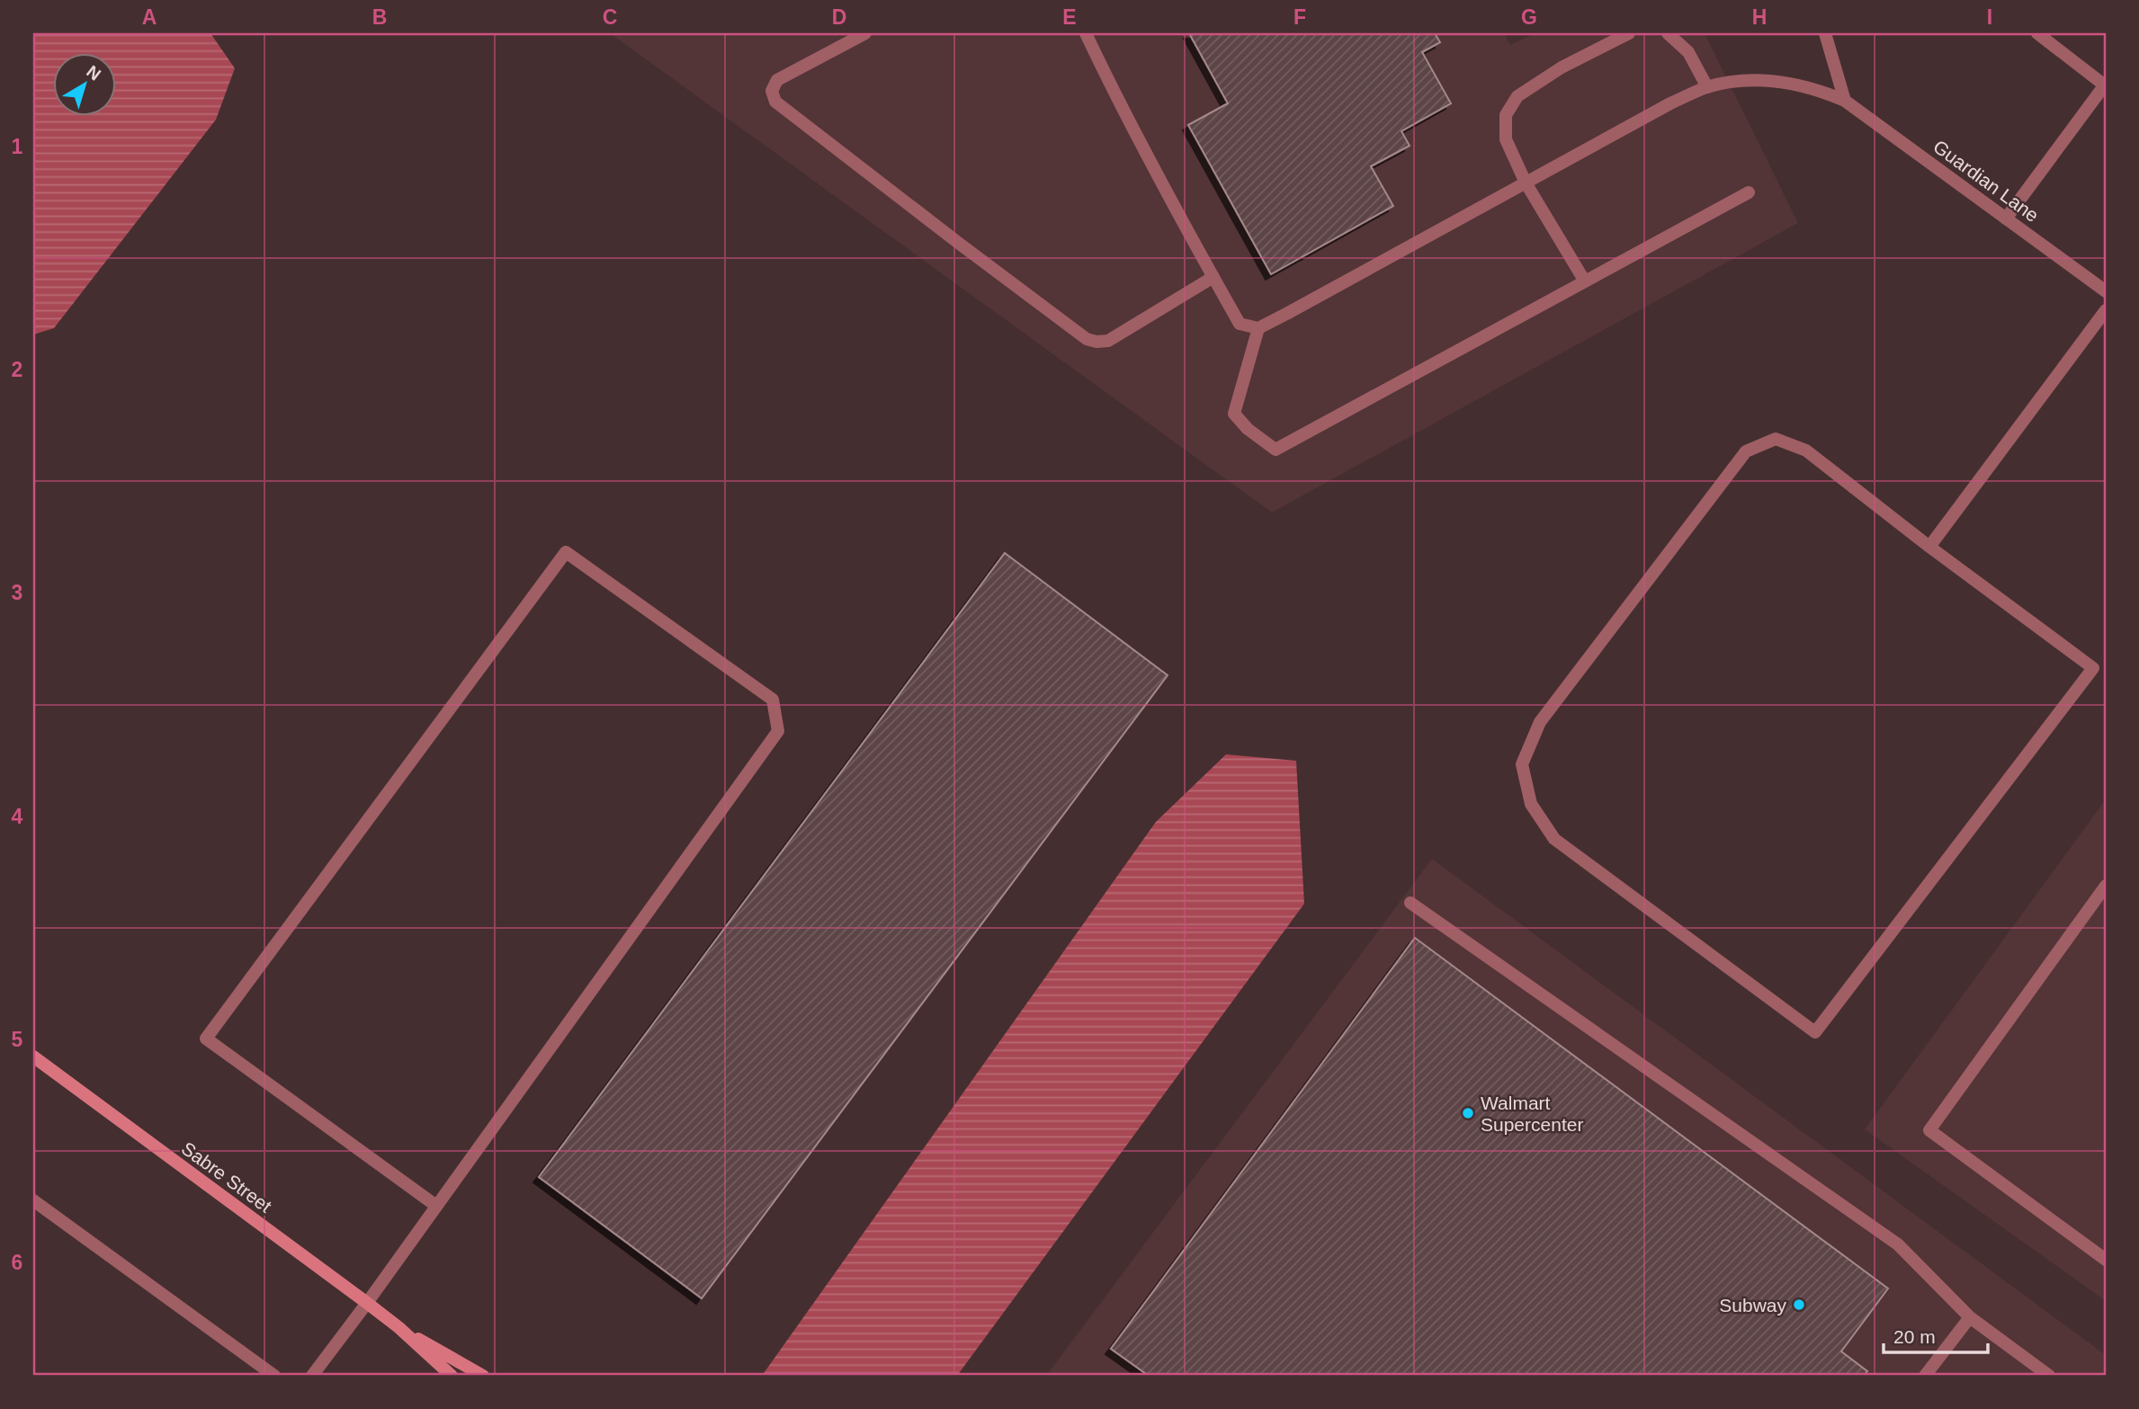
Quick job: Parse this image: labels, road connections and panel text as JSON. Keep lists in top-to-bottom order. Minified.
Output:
{"streets":{"street":["Guardian Lane","Sabre Street"]},"places":["Walmart Supercenter","Subway"],"scale_bar":"20 m","north":"top right","grid":{"columns":["A","B","C","D","E","F","G","H","I"],"rows":["1","2","3","4","5","6"]}}
